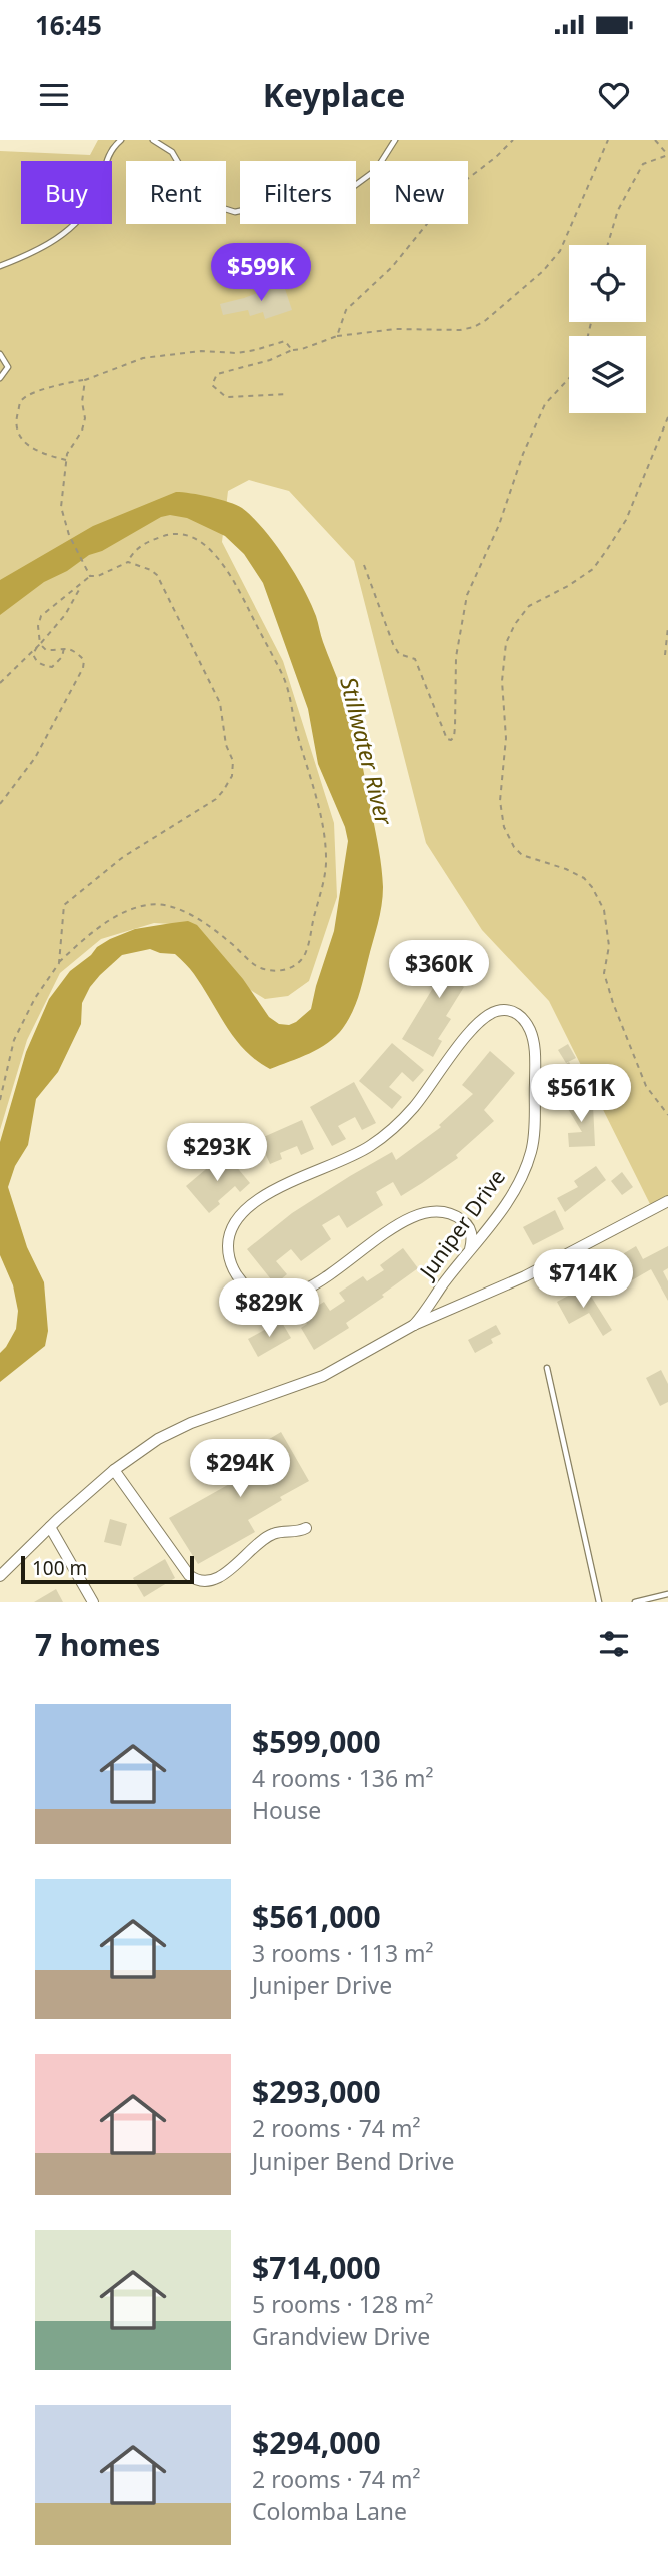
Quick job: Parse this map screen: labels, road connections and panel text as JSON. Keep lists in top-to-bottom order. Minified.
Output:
{"streets":{"street":["Juniper Drive"]},"water":["Stillwater River"],"scale_bar":"100 m","page":{"status":"16:45","header":"Keyplace","chip":["Buy","Rent","Filters","New"],"price":["$599K","$360K","$561K","$293K","$714K","$829K","$294K"],"scale":"100 m","heading":"7 homes","list":[{"name":"$599,000","note":"4 rooms · 136 m² · House"},{"name":"$561,000","note":"3 rooms · 113 m² · Juniper Drive"},{"name":"$293,000","note":"2 rooms · 74 m² · Juniper Bend Drive"},{"name":"$714,000","note":"5 rooms · 128 m² · Grandview Drive"},{"name":"$294,000","note":"2 rooms · 74 m² · Colomba Lane"}]}}
